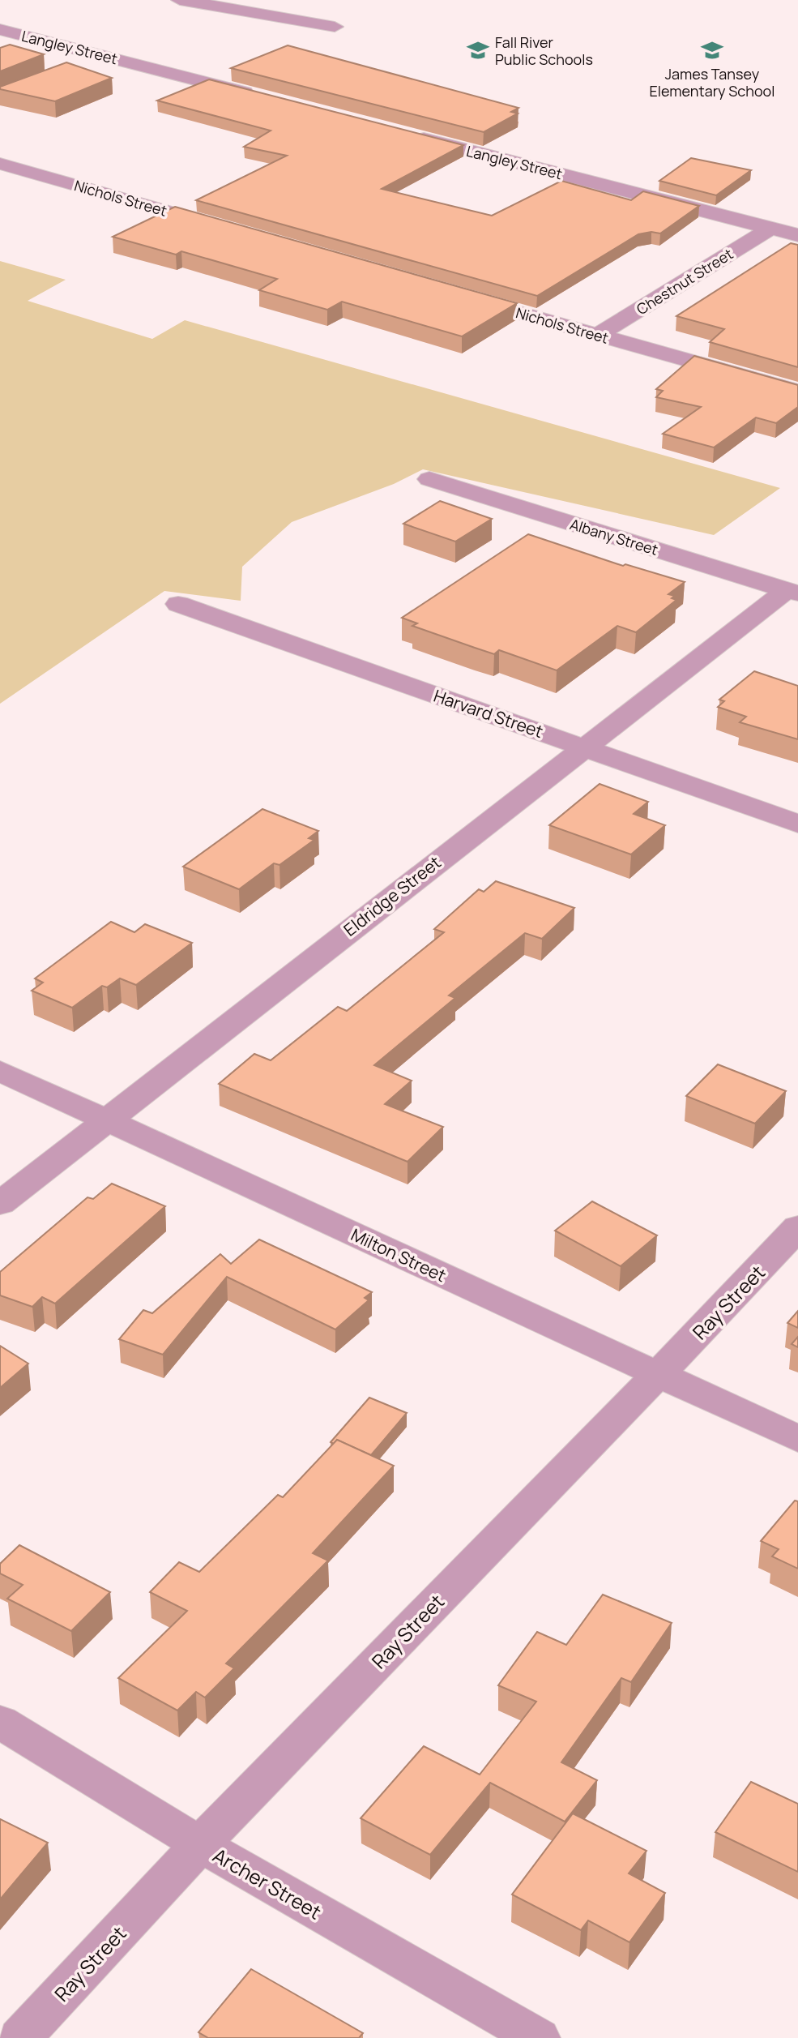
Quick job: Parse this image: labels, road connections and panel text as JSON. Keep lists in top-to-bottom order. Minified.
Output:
{"streets":{"street":["Langley Street","Nichols Street","Chestnut Street","Albany Street","Harvard Street","Eldridge Street","Milton Street","Ray Street","Archer Street"]},"crossings":[["Langley Street","Chestnut Street"],["Nichols Street","Chestnut Street"],["Albany Street","Eldridge Street"],["Harvard Street","Eldridge Street"],["Eldridge Street","Milton Street"],["Milton Street","Ray Street"],["Ray Street","Archer Street"]],"places":{"school or university":["Fall River Public Schools","James Tansey Elementary School"]}}
